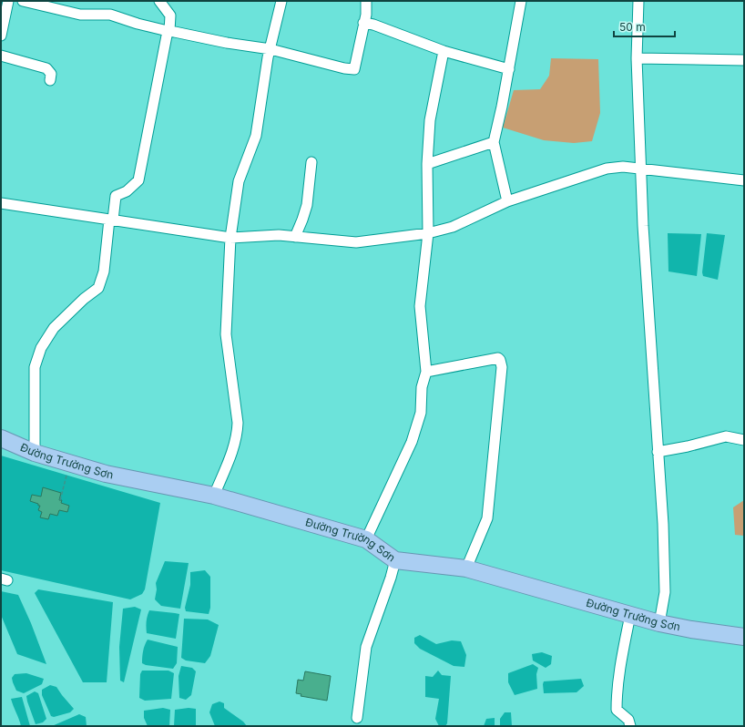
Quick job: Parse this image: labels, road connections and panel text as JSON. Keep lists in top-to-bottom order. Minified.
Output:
{"streets":{"highway":["Đường Trường Sơn"]},"scale_bar":"50 m"}
